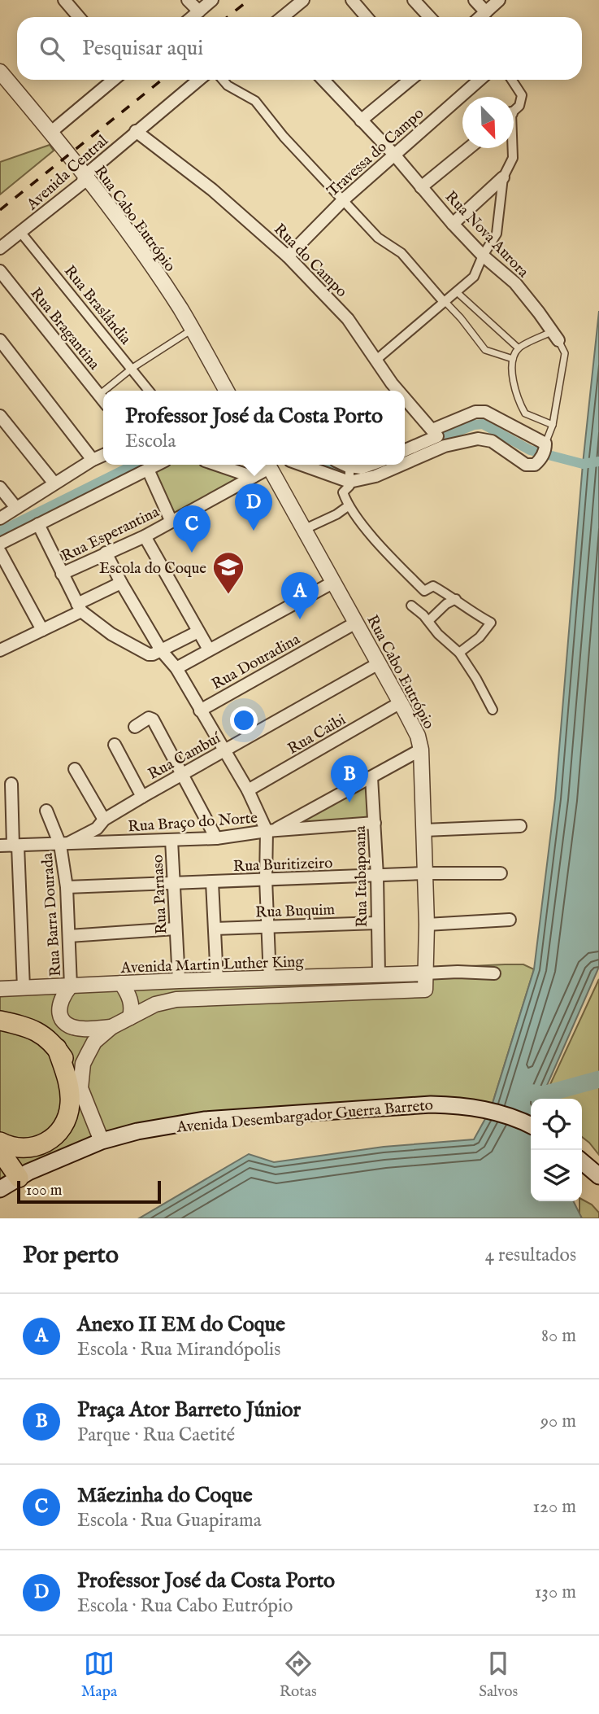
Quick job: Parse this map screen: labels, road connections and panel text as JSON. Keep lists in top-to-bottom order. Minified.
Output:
{"streets":{"main road":["Avenida Desembargador Guerra Barreto"],"street":["Travessa do Campo","Avenida Central","Rua Cabo Eutrópio","Rua Nova Aurora","Rua do Campo","Rua Braslândia","Rua Bragantina","Rua Esperantina","Rua Douradina","Rua Caibi","Rua Cambuí","Rua Braço do Norte","Rua Buritizeiro","Rua Itabapoana","Rua Parnaso","Rua Buquim","Rua Barra Dourada","Avenida Martin Luther King"]},"crossings":[["Travessa do Campo","Rua Nova Aurora"],["Travessa do Campo","Rua do Campo"],["Avenida Central","Rua Cabo Eutrópio"],["Avenida Central","Rua do Campo"],["Avenida Central","Rua Braslândia"],["Rua Cabo Eutrópio","Rua Esperantina"],["Rua Cabo Eutrópio","Rua Douradina"],["Rua Cabo Eutrópio","Rua Caibi"],["Rua Cabo Eutrópio","Rua Cambuí"],["Rua Cabo Eutrópio","Rua Buritizeiro"],["Rua Cabo Eutrópio","Rua Barra Dourada"],["Rua Cabo Eutrópio","Avenida Martin Luther King"],["Rua Cambuí","Rua Braço do Norte"],["Rua Cambuí","Rua Barra Dourada"],["Rua Braço do Norte","Rua Itabapoana"],["Rua Braço do Norte","Rua Parnaso"],["Rua Braço do Norte","Rua Barra Dourada"],["Rua Buritizeiro","Rua Itabapoana"],["Rua Buritizeiro","Rua Parnaso"],["Rua Buritizeiro","Rua Barra Dourada"],["Rua Itabapoana","Rua Buquim"],["Rua Itabapoana","Avenida Martin Luther King"],["Rua Parnaso","Avenida Martin Luther King"],["Rua Barra Dourada","Avenida Martin Luther King"]],"places":{"school or university":["Escola do Coque"]},"scale_bar":"100 m","north":"bottom right","page":{"search":"Pesquisar aqui","popup":["Professor José da Costa Porto","Escola"],"pins":["D","C","A","B"],"scale":"100 m","heading":["Por perto","4 resultados"],"list":[{"mark":"A","name":"Anexo II EM do Coque","note":"Escola · Rua Mirandópolis","value":"80 m"},{"mark":"B","name":"Praça Ator Barreto Júnior","note":"Parque · Rua Caetité","value":"90 m"},{"mark":"C","name":"Mãezinha do Coque","note":"Escola · Rua Guapirama","value":"120 m"},{"mark":"D","name":"Professor José da Costa Porto","note":"Escola · Rua Cabo Eutrópio","value":"130 m"}],"nav":["Mapa","Rotas","Salvos"]}}
